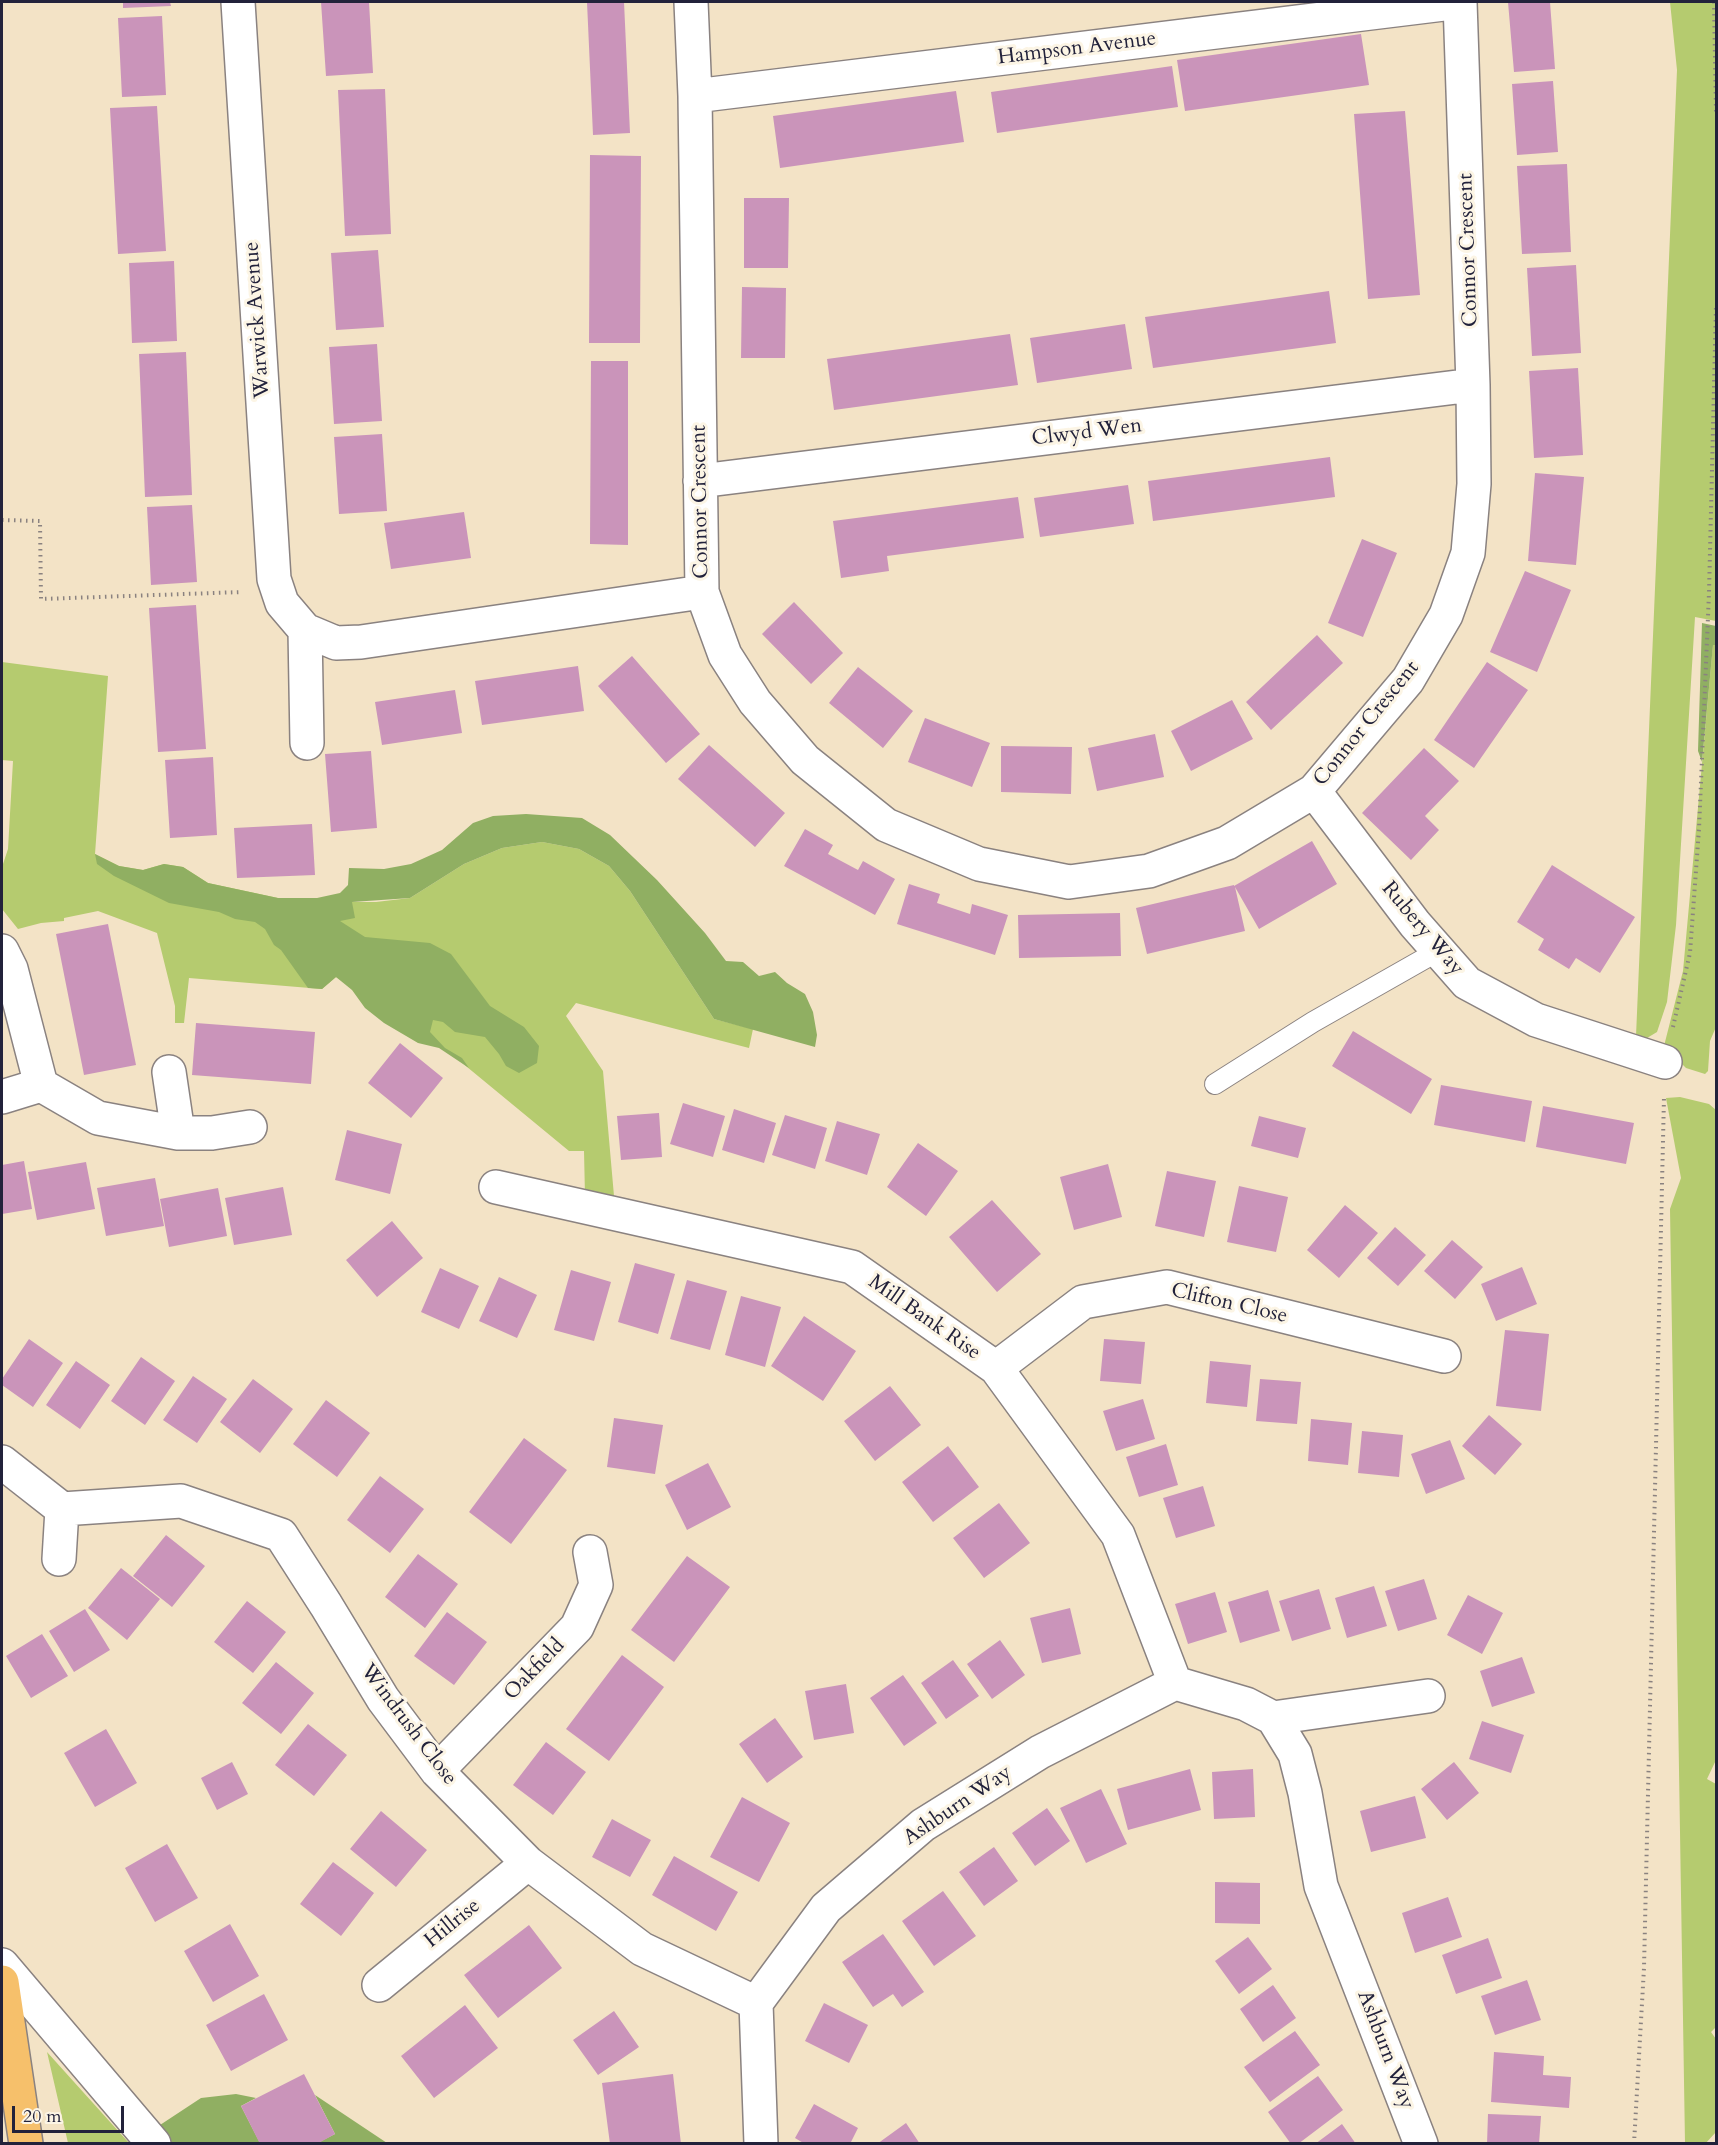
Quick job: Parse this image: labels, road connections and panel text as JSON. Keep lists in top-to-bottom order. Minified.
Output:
{"streets":{"street":["Hampson Avenue","Connor Crescent","Warwick Avenue","Clwyd Wen","Rubery Way","Clifton Close","Mill Bank Rise","Oakfield","Windrush Close","Ashburn Way","Hillrise"]},"crossings":[["Hampson Avenue","Connor Crescent"],["Connor Crescent","Warwick Avenue"],["Connor Crescent","Clwyd Wen"],["Connor Crescent","Rubery Way"],["Clifton Close","Mill Bank Rise"],["Mill Bank Rise","Ashburn Way"],["Oakfield","Windrush Close"],["Windrush Close","Ashburn Way"],["Windrush Close","Hillrise"]],"scale_bar":"20 m"}
